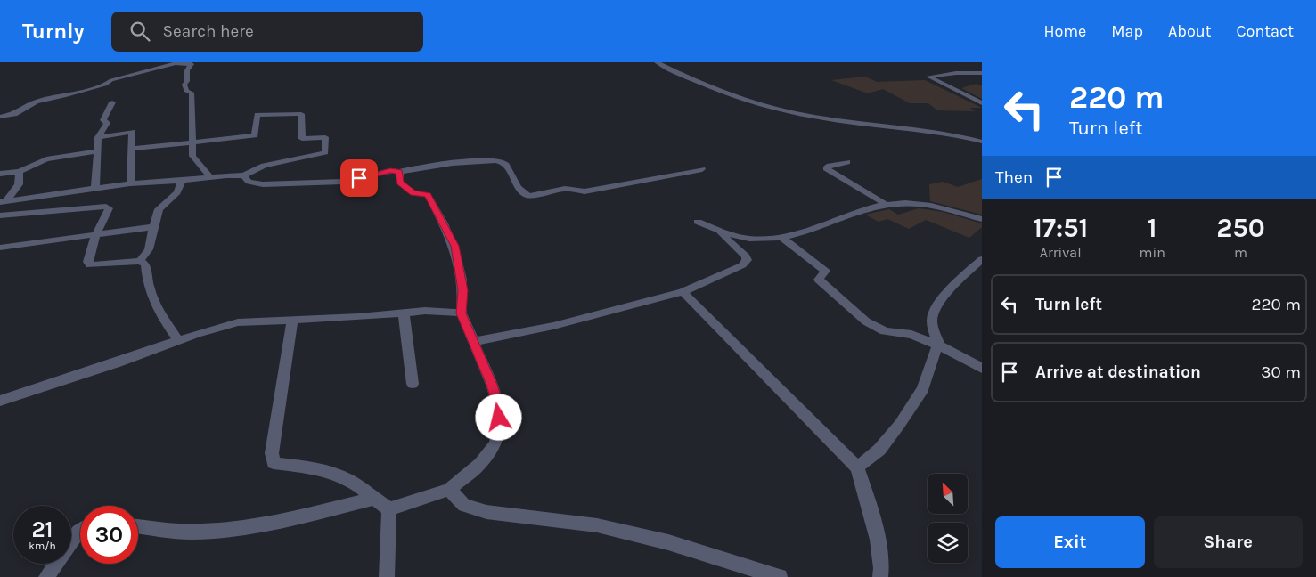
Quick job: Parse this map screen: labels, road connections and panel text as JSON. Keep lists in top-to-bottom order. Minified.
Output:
{"north":"top left","page":{"header":"Turnly","search":"Search here","nav":["Home","Map","About","Contact"],"turn":["220 m","Turn left"],"then":"Then","eta":["17:51","Arrival","1","min","250","m"],"list":[{"name":"Turn left","value":"220 m"},{"name":"Arrive at destination","value":"30 m"}],"speed":"21 km/h","limit":"30","buttons":["Exit","Share"]}}
